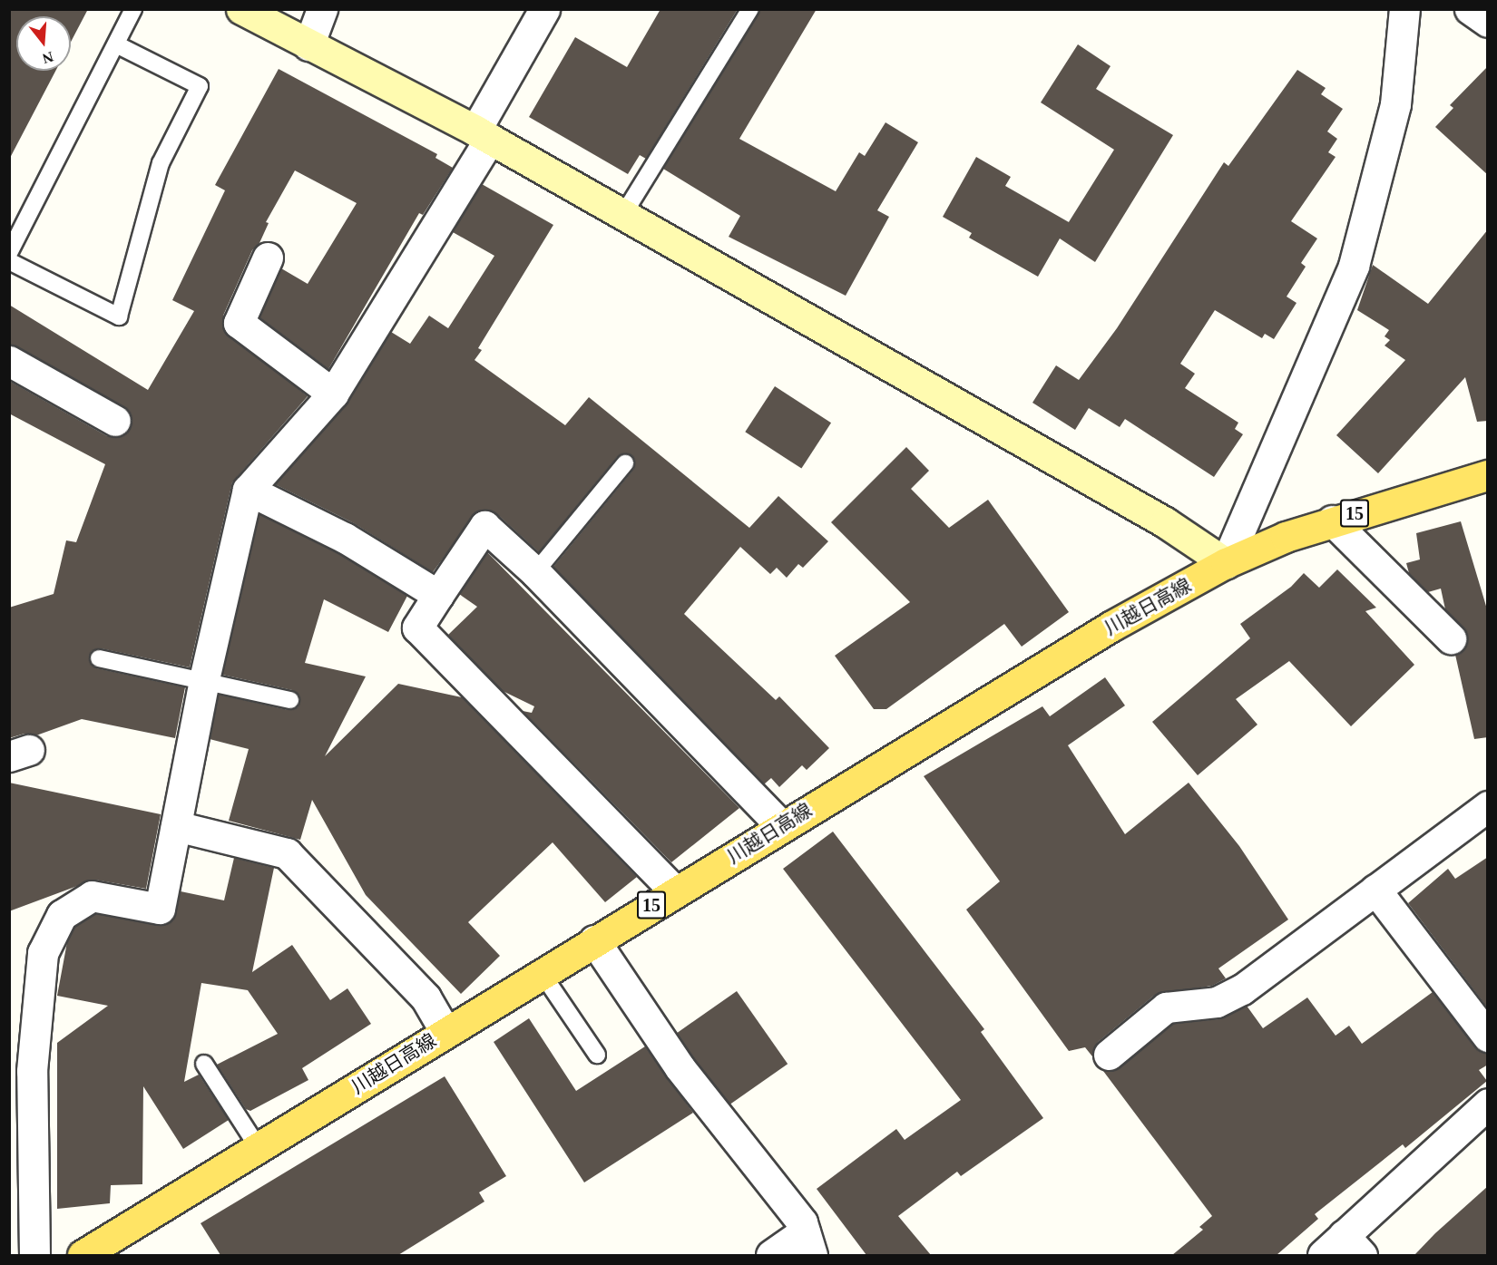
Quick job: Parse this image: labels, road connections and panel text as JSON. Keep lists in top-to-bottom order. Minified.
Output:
{"streets":{"main road":["15","川越日高線"]},"north":"bottom"}
